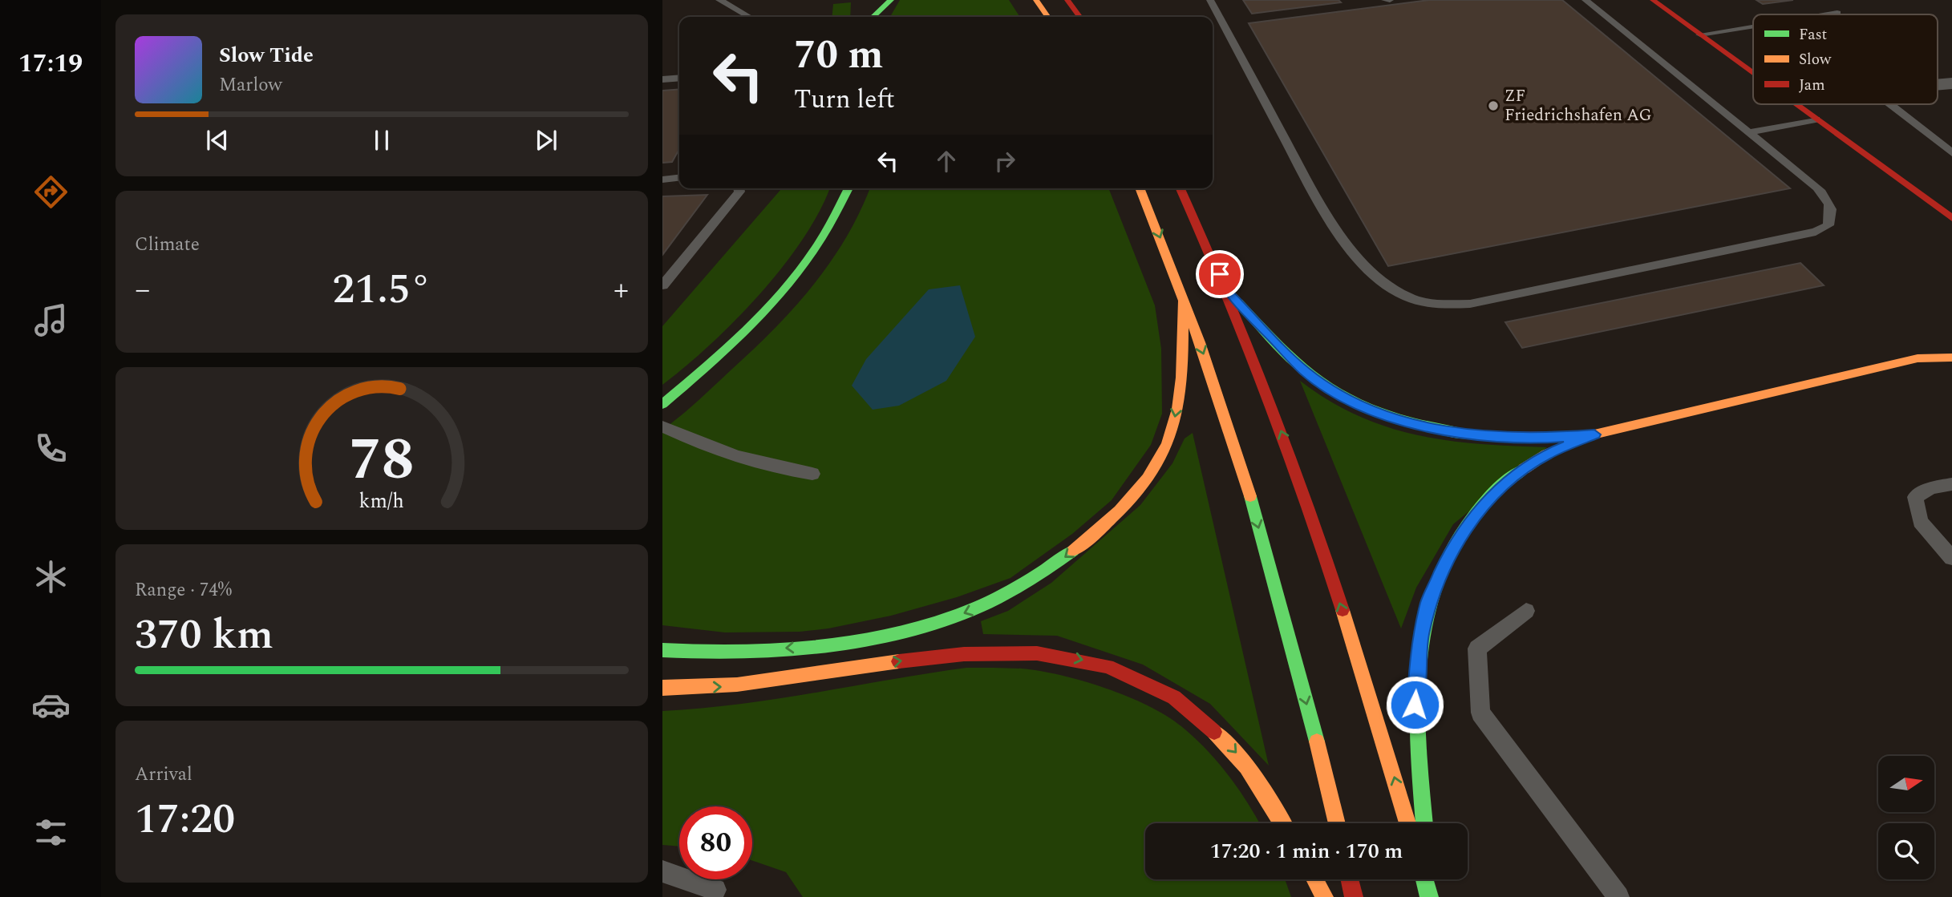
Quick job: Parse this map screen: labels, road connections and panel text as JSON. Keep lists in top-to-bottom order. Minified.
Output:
{"places":["ZF Friedrichshafen AG"],"legend":["Fast","Slow","Jam"],"north":"right","page":{"tabs":"17:19","turn":["70 m","Turn left"],"song":["Slow Tide","Marlow"],"tile":["Climate",["Range · 74%","370 km"],["Arrival","17:20"]],"heat":["−","21.5°","+"],"limit":"80","trip":"17:20 · 1 min · 170 m","gauge":["78","km/h"]}}
